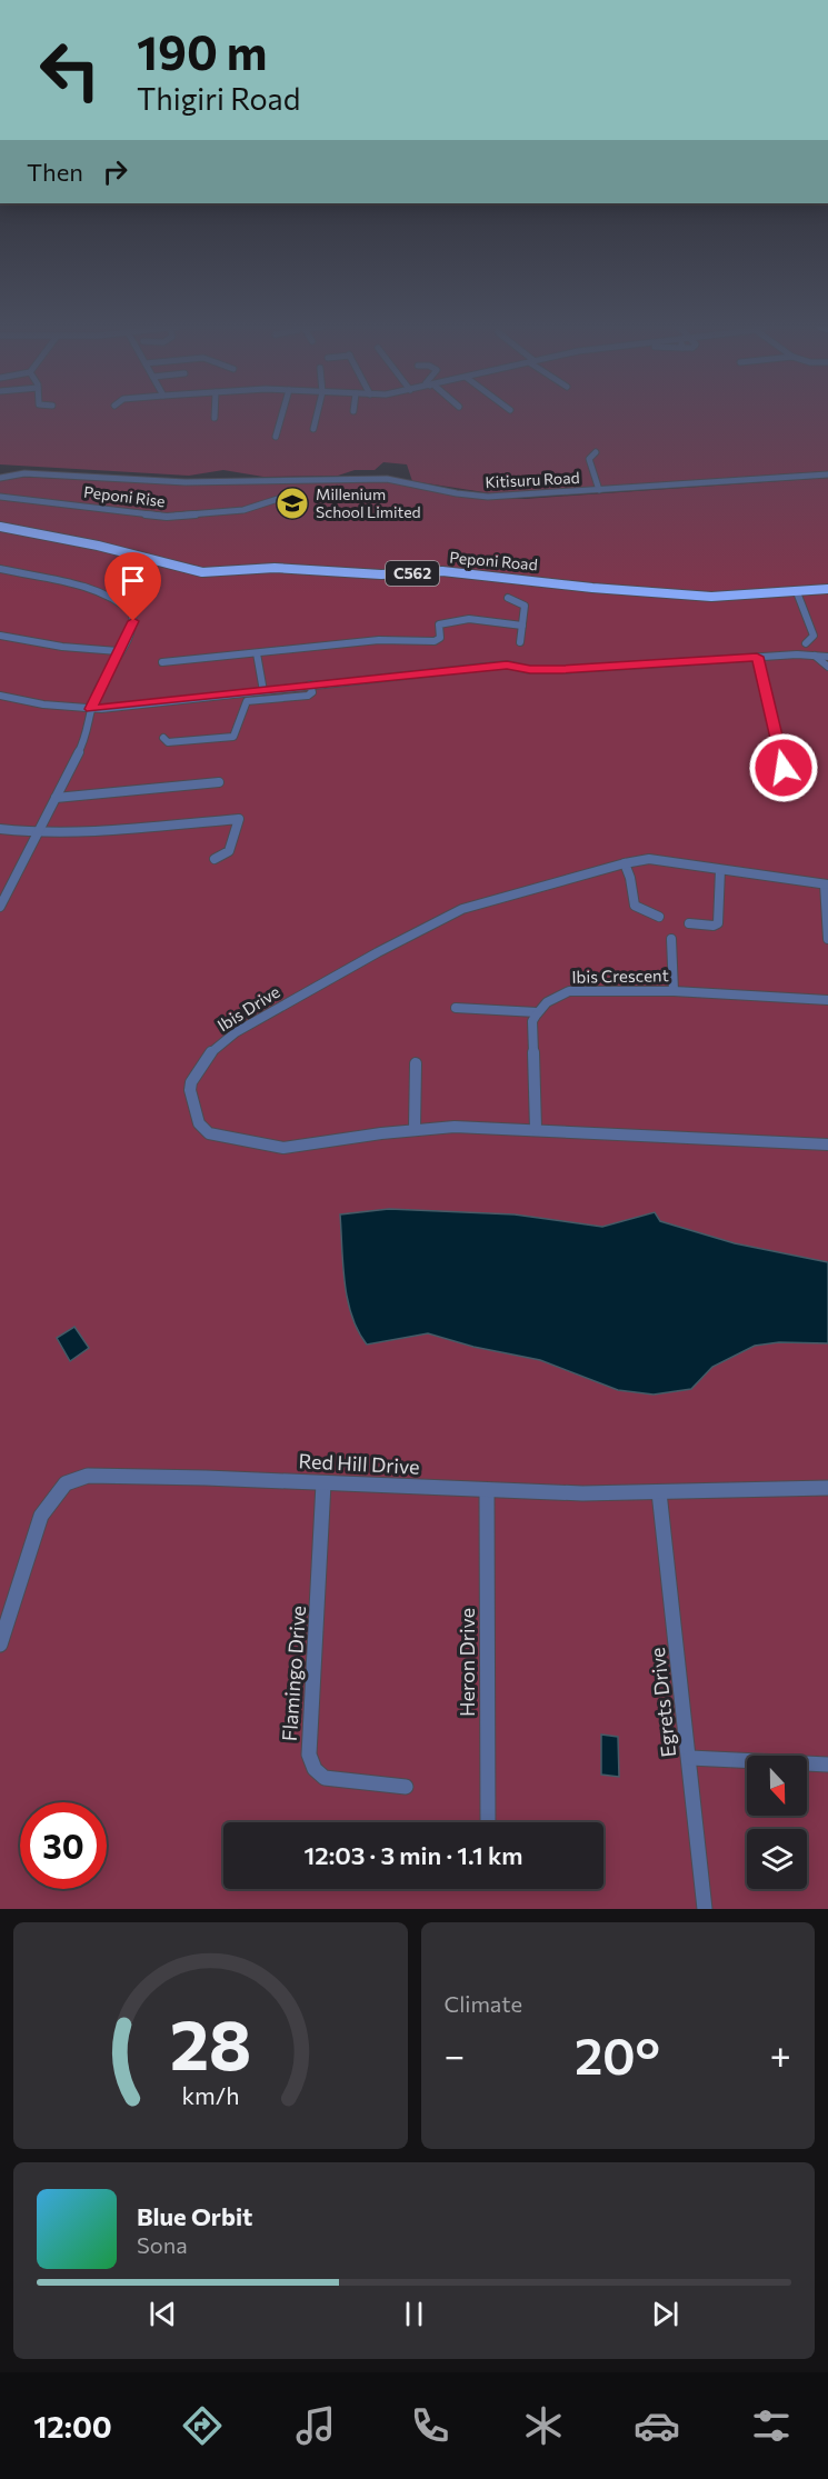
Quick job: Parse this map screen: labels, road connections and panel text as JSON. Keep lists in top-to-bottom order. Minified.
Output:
{"streets":{"main road":["Peponi Road","C562"],"street":["Kitisuru Road","Peponi Rise","Ibis Crescent","Ibis Drive","Red Hill Drive","Heron Drive","Flamingo Drive","Egrets Drive"]},"crossings":[["Red Hill Drive","Heron Drive"],["Red Hill Drive","Flamingo Drive"],["Red Hill Drive","Egrets Drive"]],"places":{"school or university":["Millenium School Limited"]},"north":"bottom","page":{"turn":["190 m","Thigiri Road"],"then":"Then","limit":"30","trip":"12:03 · 3 min · 1.1 km","tile":"Climate","heat":["−","20°","+"],"song":["Blue Orbit","Sona"],"tabs":"12:00","gauge":["28","km/h"]}}
